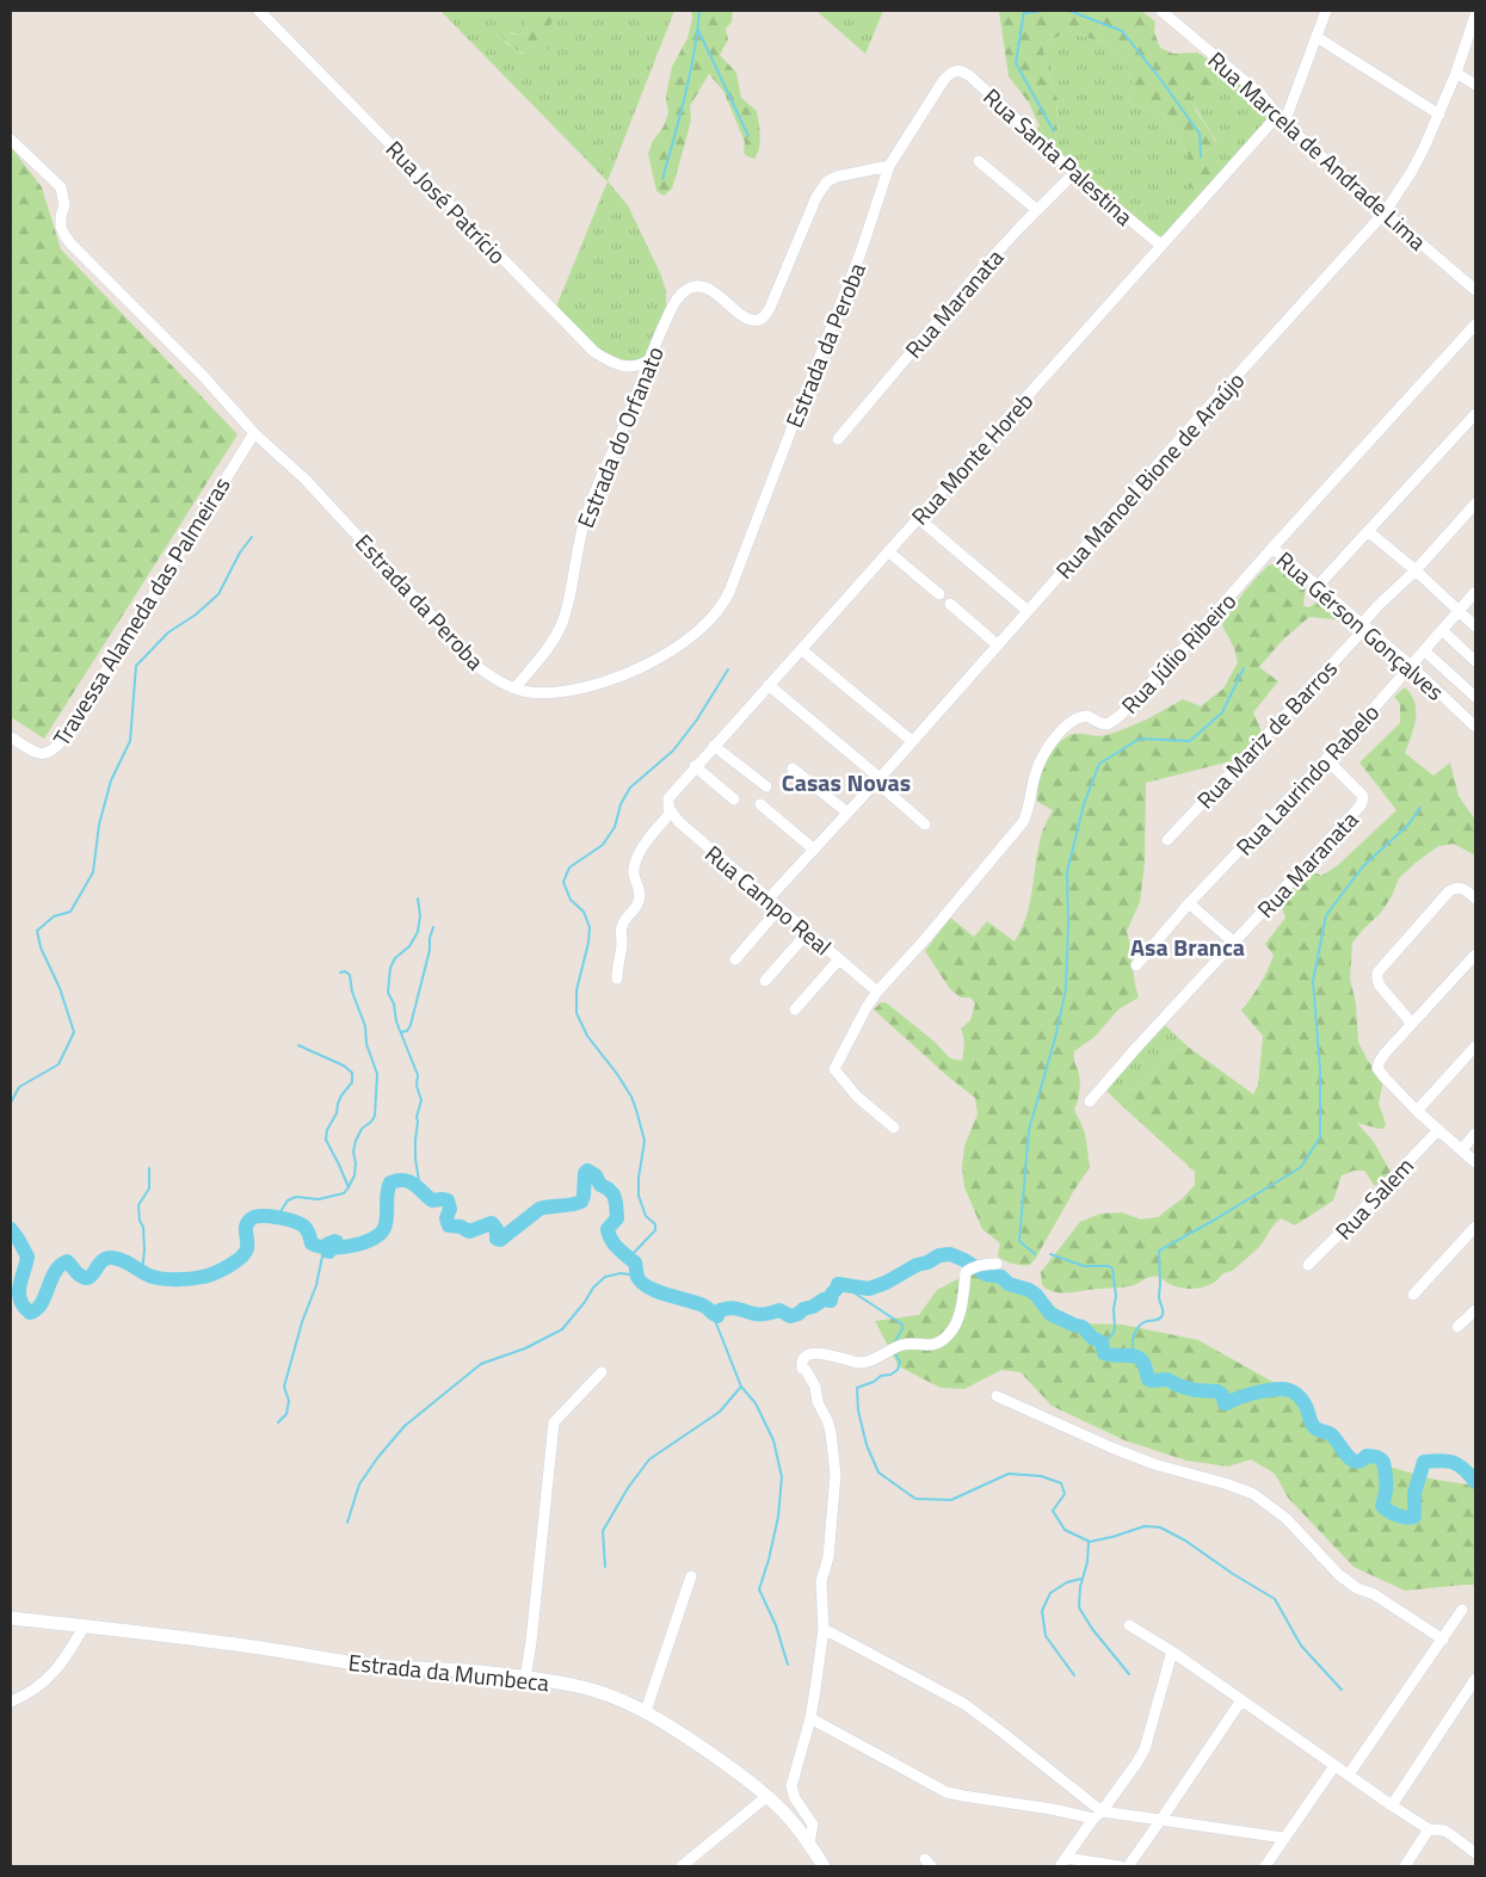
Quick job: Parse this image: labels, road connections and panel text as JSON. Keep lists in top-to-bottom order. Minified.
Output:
{"streets":{"main road":["Estrada da Mumbeca"],"street":["Rua Marcela de Andrade Lima","Rua Santa Palestina","Rua José Patrício","Rua Maranata","Estrada da Peroba","Estrada do Orfanato","Rua Monte Horeb","Rua Manoel Bione de Araújo","Travessa Alameda das Palmeiras","Rua Gérson Gonçalves","Rua Júlio Ribeiro","Rua Mariz de Barros","Rua Laurindo Rabelo","Rua Campo Real","Rua Salem"]},"crossings":[["Rua Marcela de Andrade Lima","Rua Monte Horeb"],["Rua Marcela de Andrade Lima","Rua Manoel Bione de Araújo"],["Rua Santa Palestina","Rua Maranata"],["Rua Santa Palestina","Estrada da Peroba"],["Rua Santa Palestina","Rua Monte Horeb"],["Rua José Patrício","Estrada do Orfanato"],["Rua Maranata","Rua Laurindo Rabelo"],["Estrada da Peroba","Estrada do Orfanato"],["Estrada da Peroba","Travessa Alameda das Palmeiras"],["Rua Monte Horeb","Rua Campo Real"],["Rua Manoel Bione de Araújo","Rua Campo Real"],["Rua Gérson Gonçalves","Rua Júlio Ribeiro"],["Rua Gérson Gonçalves","Rua Mariz de Barros"],["Rua Gérson Gonçalves","Rua Laurindo Rabelo"],["Rua Júlio Ribeiro","Rua Campo Real"]],"districts":["Casas Novas","Asa Branca"]}
